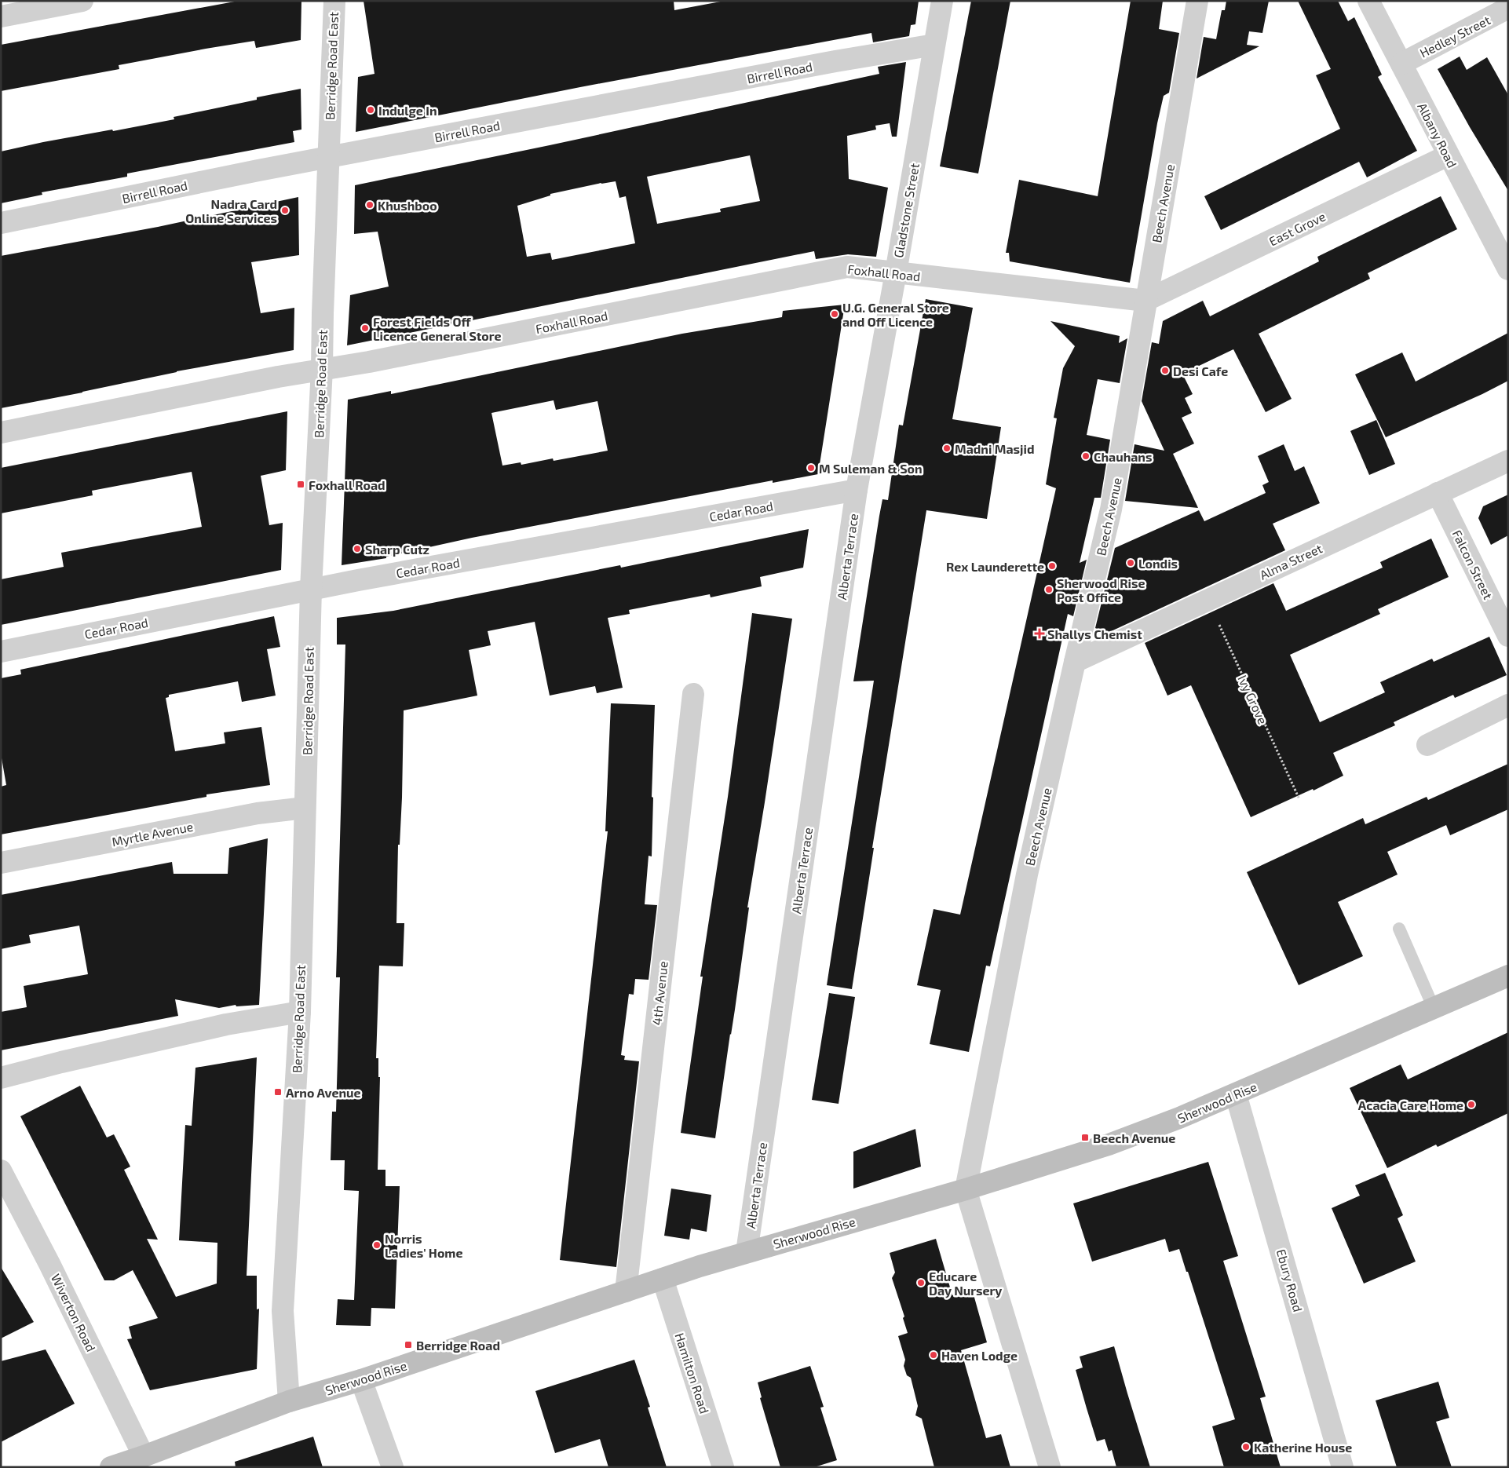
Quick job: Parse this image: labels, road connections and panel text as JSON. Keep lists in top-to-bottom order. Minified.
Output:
{"streets":{"main road":["Sherwood Rise"],"street":["Hedley Street","Berridge Road East","Birrell Road","Albany Road","Beech Avenue","Gladstone Street","East Grove","Foxhall Road","Cedar Road","Alberta Terrace","Alma Street","Falcon Street","Myrtle Avenue","4th Avenue","Ebury Road","Wiverton Road","Hamilton Road"],"path":["Ivy Grove"]},"crossings":[["Hedley Street","Albany Road"],["Berridge Road East","Birrell Road"],["Berridge Road East","Foxhall Road"],["Berridge Road East","Cedar Road"],["Berridge Road East","Myrtle Avenue"],["Berridge Road East","Sherwood Rise"],["Birrell Road","Gladstone Street"],["Albany Road","East Grove"],["Beech Avenue","East Grove"],["Beech Avenue","Foxhall Road"],["Beech Avenue","Alma Street"],["Beech Avenue","Sherwood Rise"],["Gladstone Street","Foxhall Road"],["Gladstone Street","Cedar Road"],["Gladstone Street","Alberta Terrace"],["East Grove","Foxhall Road"],["Cedar Road","Alberta Terrace"],["Alberta Terrace","Sherwood Rise"],["Alma Street","Falcon Street"],["Alma Street","Ivy Grove"],["4th Avenue","Sherwood Rise"],["Sherwood Rise","Ebury Road"],["Sherwood Rise","Wiverton Road"],["Sherwood Rise","Hamilton Road"]],"places":{"other":["Indulge In","Khushboo","Nadra Card Online Services","U.G. General Store and Off Licence","Forest Fields Off Licence General Store","Desi Cafe","Madni Masjid","Chauhans","M Suleman & Son","Sharp Cutz","Londis","Rex Launderette","Sherwood Rise Post Office","Acacia Care Home","Norris Ladies' Home","Educare Day Nursery","Haven Lodge","Katherine House"],"transit":["Foxhall Road","Arno Avenue","Beech Avenue","Berridge Road"],"health":["Shallys Chemist"]}}
